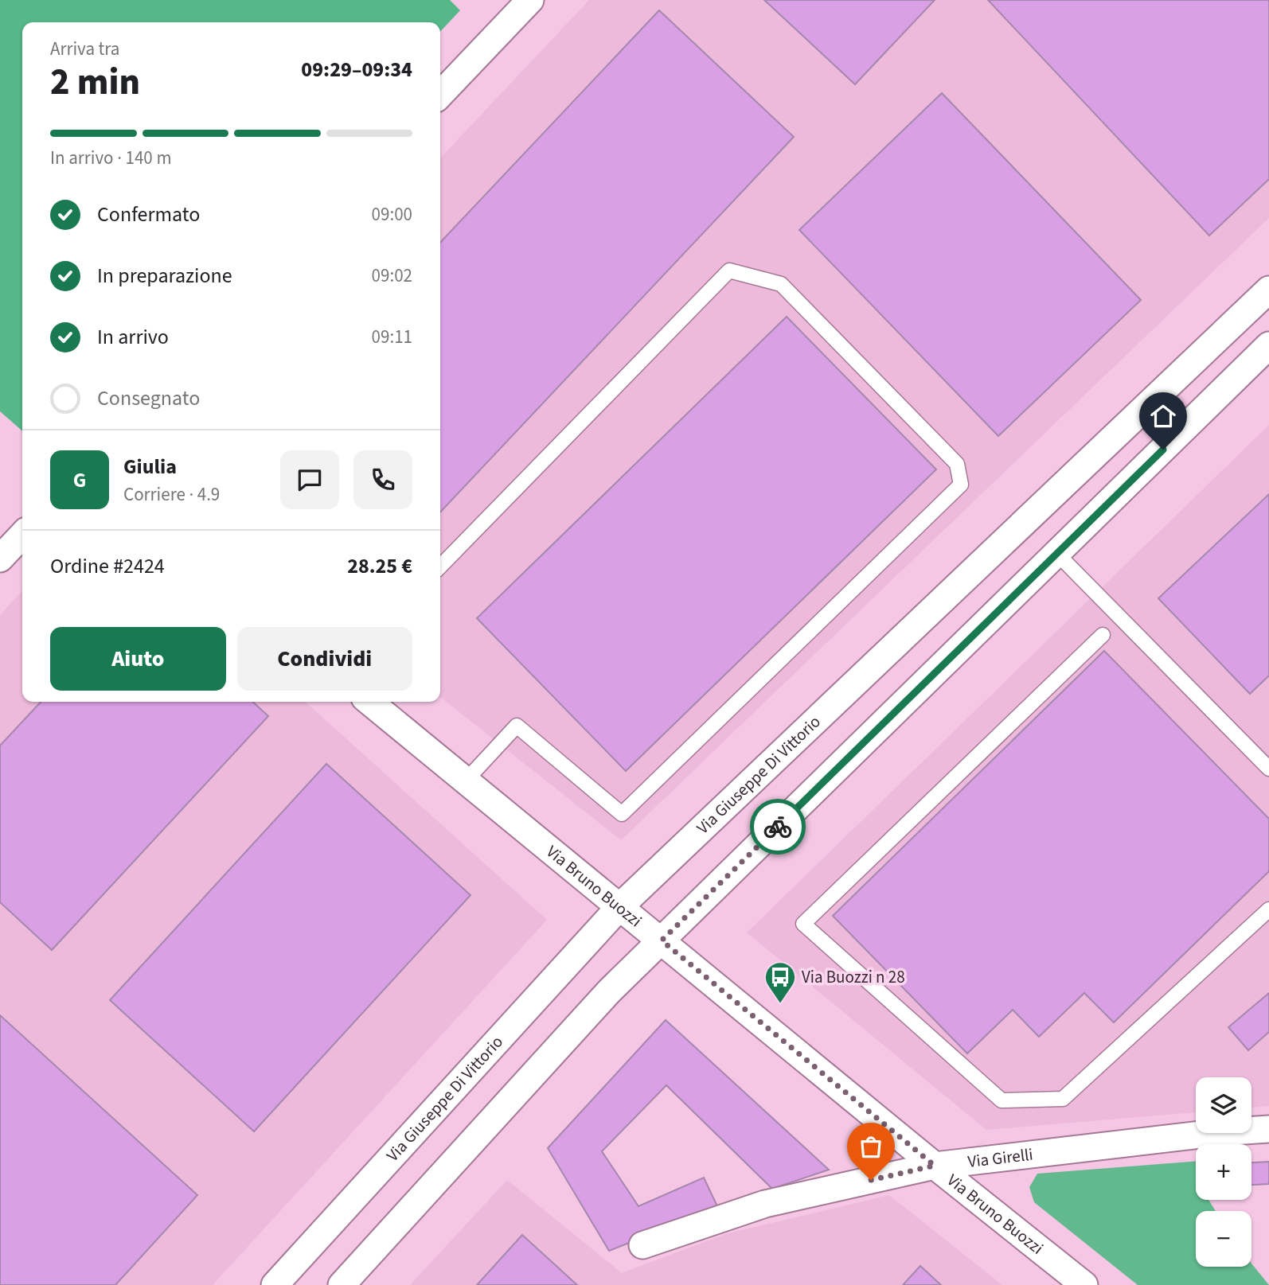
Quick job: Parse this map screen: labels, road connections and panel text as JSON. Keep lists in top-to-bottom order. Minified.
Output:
{"streets":{"street":["Via Giuseppe Di Vittorio","Via Bruno Buozzi","Via Girelli"]},"crossings":[["Via Giuseppe Di Vittorio","Via Bruno Buozzi"],["Via Bruno Buozzi","Via Girelli"]],"places":{"bus stop":["Via Buozzi n 28"]},"page":{"heading":["2 min","Arriva tra","09:29–09:34"],"panel":["Giulia","Corriere · 4.9","Ordine #2424","28.25 €"],"bar":"In arrivo · 140 m","list":[["Confermato","09:00"],["In preparazione","09:02"],["In arrivo","09:11"],"Consegnato"],"round":"G","buttons":["Aiuto","Condividi"],"map_buttons":["+","−"]}}
